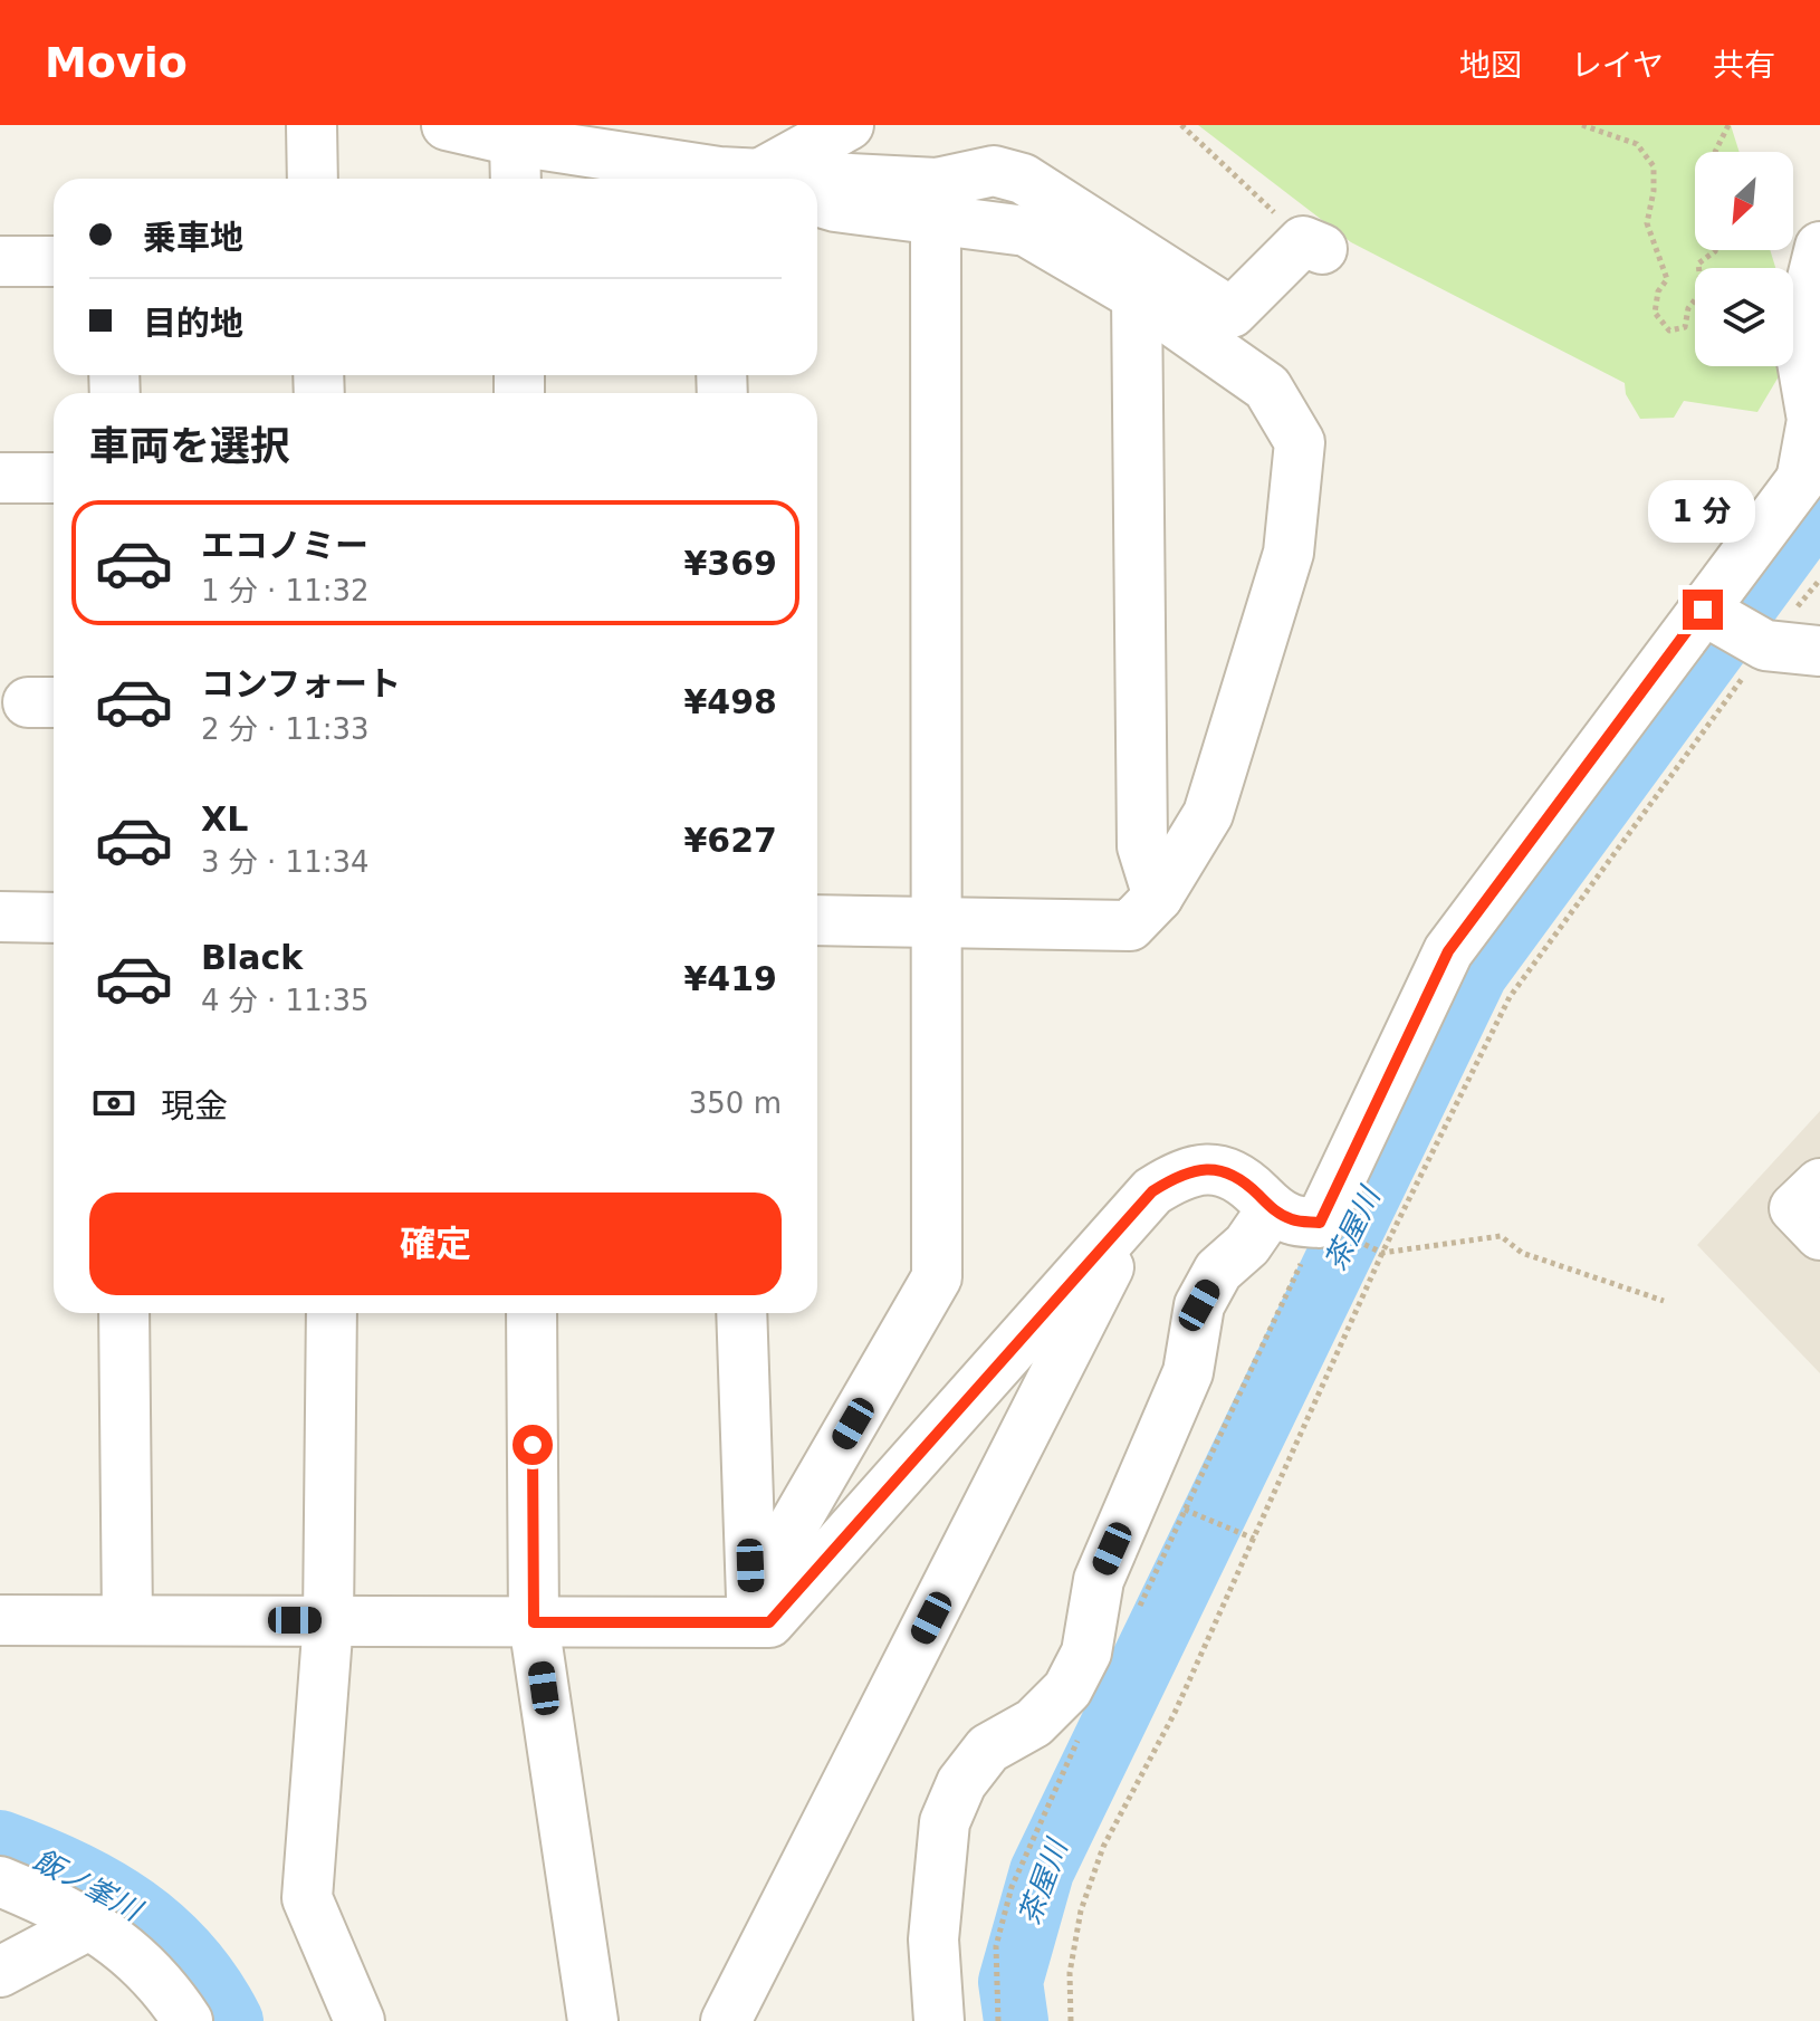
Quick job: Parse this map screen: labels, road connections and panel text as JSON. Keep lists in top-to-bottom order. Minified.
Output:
{"water":["茶屋川","飯ノ峯川"],"north":"bottom left","page":{"header":"Movio","nav":["地図","レイヤ","共有"],"banner":["乗車地","目的地"],"heading":"車両を選択","bubble":"1 分","list":[{"name":"エコノミー","note":"1 分 · 11:32","value":"¥369"},{"name":"コンフォート","note":"2 分 · 11:33","value":"¥498"},{"name":"XL","note":"3 分 · 11:34","value":"¥627"},{"name":"Black","note":"4 分 · 11:35","value":"¥419"}],"pay":["現金","350 m"],"buttons":"確定"}}
